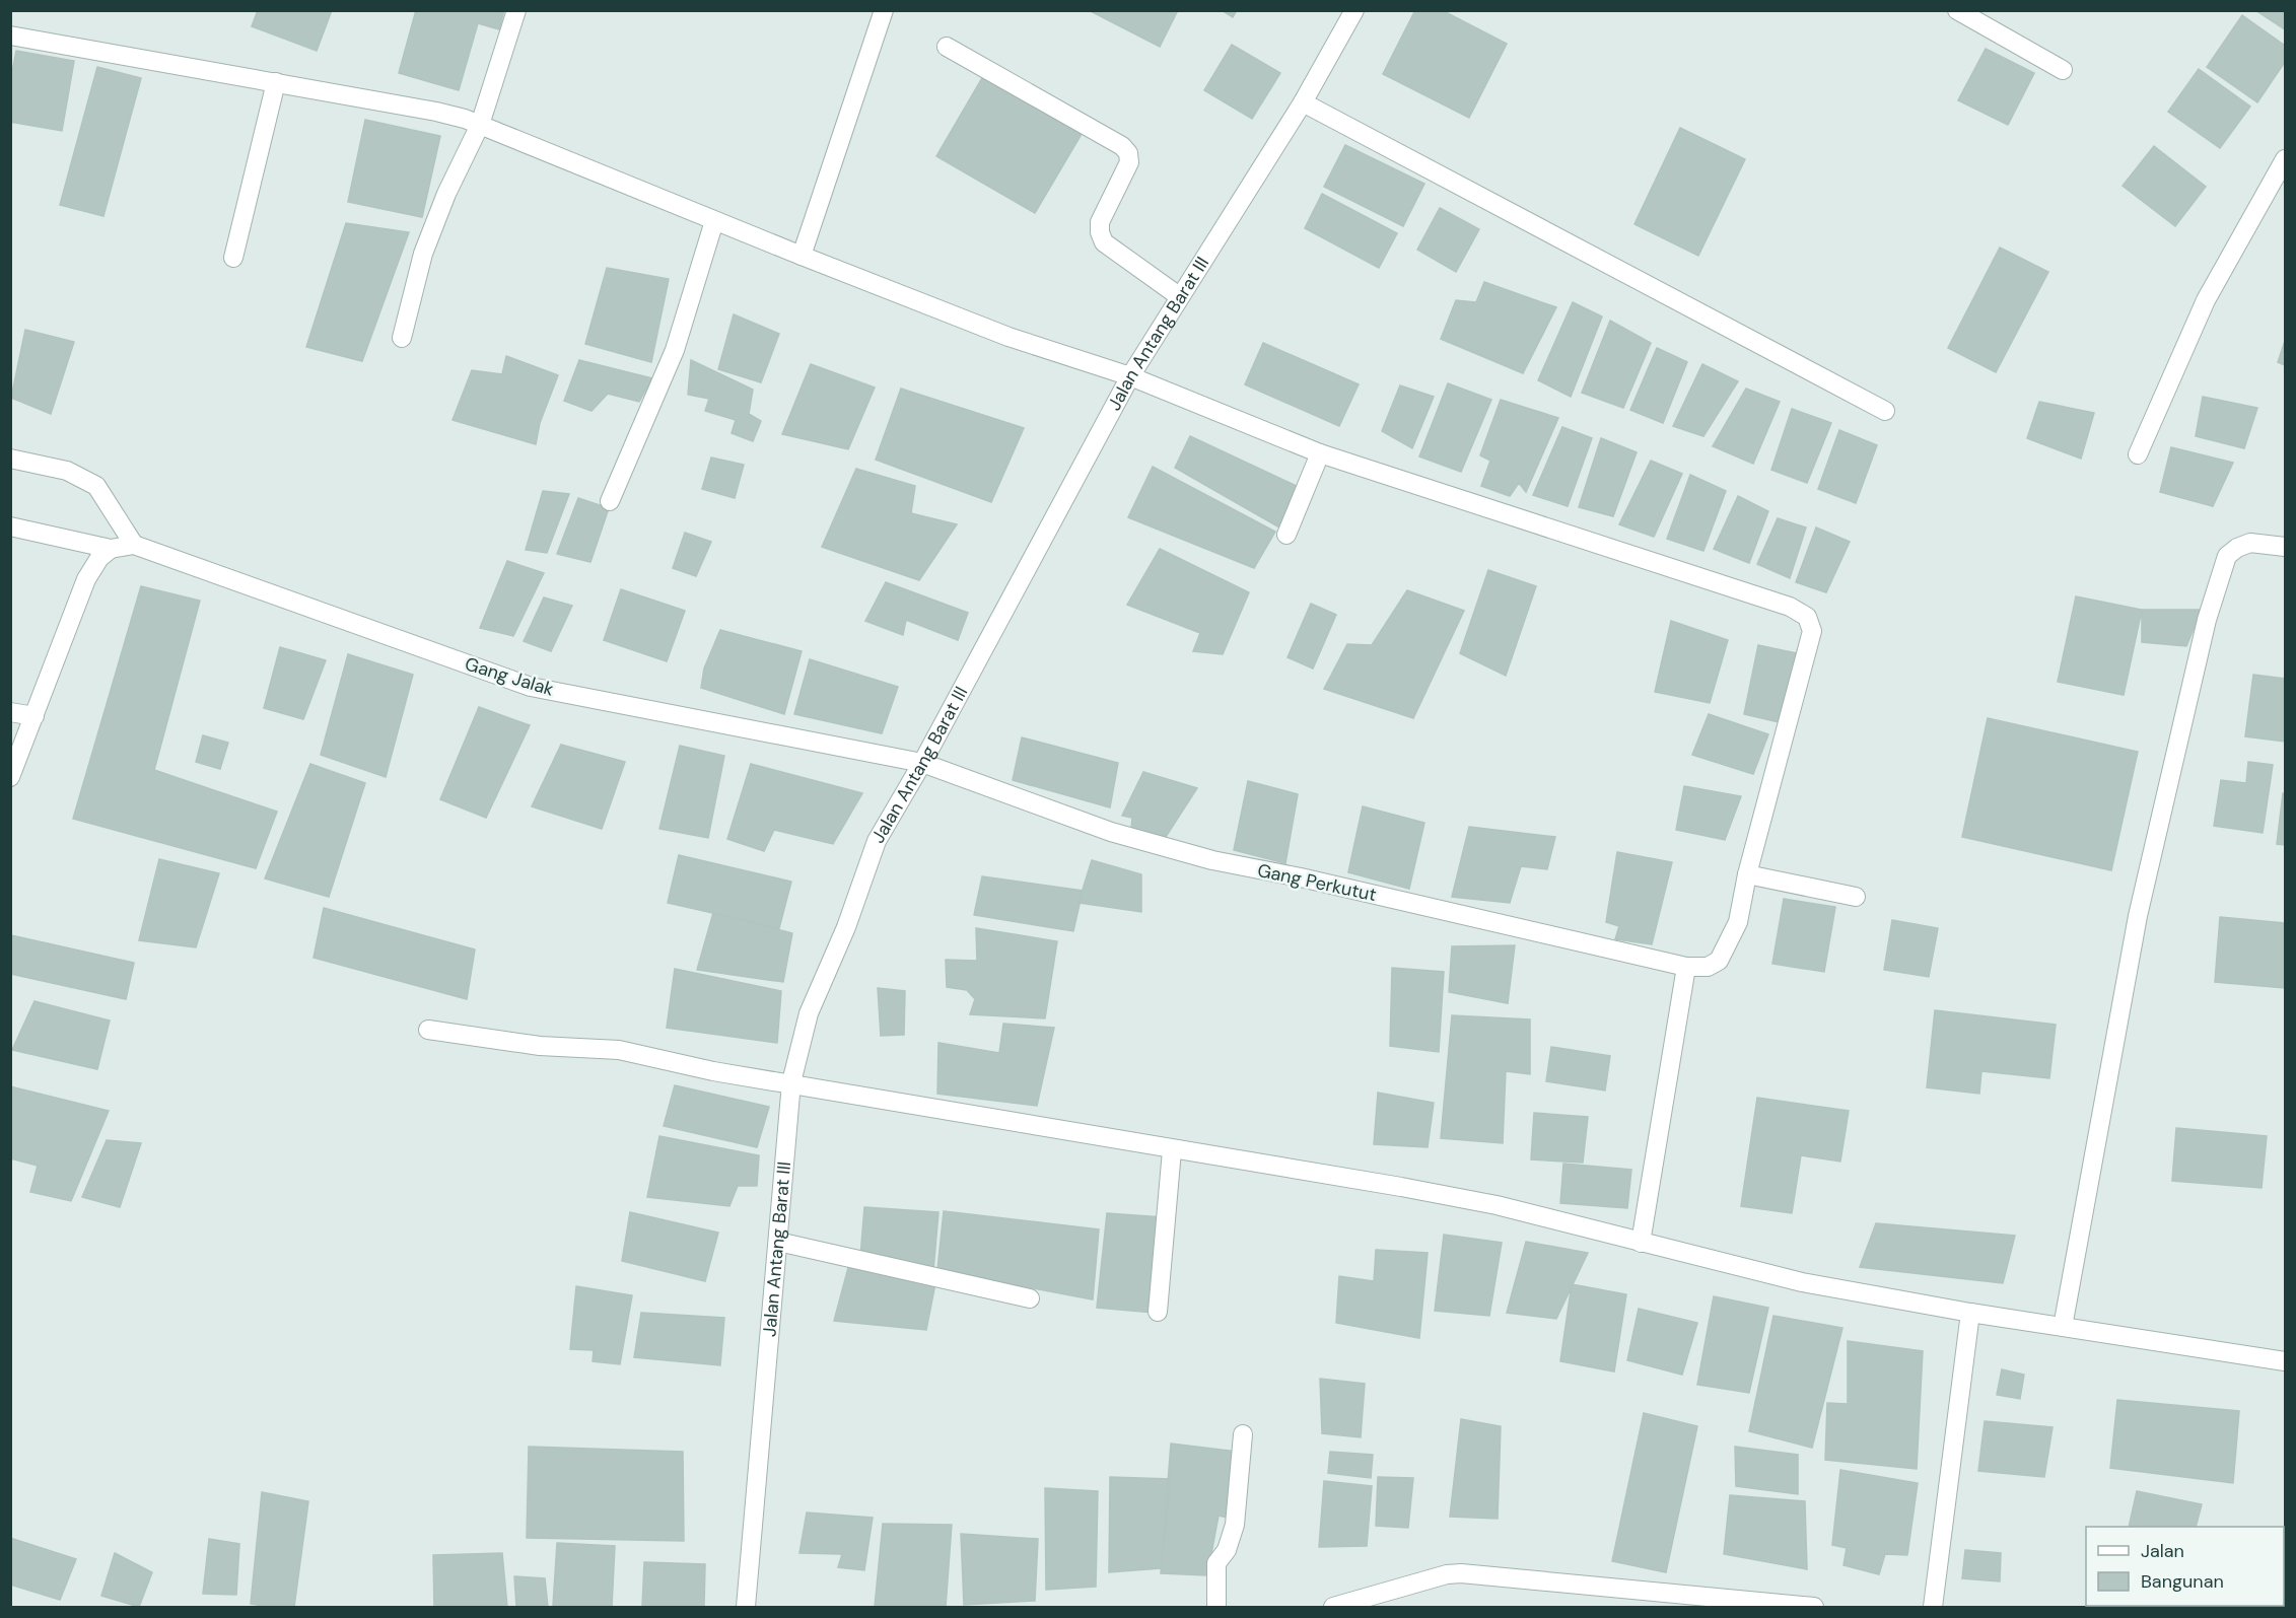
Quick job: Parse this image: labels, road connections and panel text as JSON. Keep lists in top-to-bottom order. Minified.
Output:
{"streets":{"street":["Jalan Antang Barat III","Gang Jalak","Gang Perkutut"]},"crossings":[["Jalan Antang Barat III","Gang Jalak"],["Jalan Antang Barat III","Gang Perkutut"],["Gang Jalak","Gang Perkutut"]],"legend":["Jalan","Bangunan"]}
